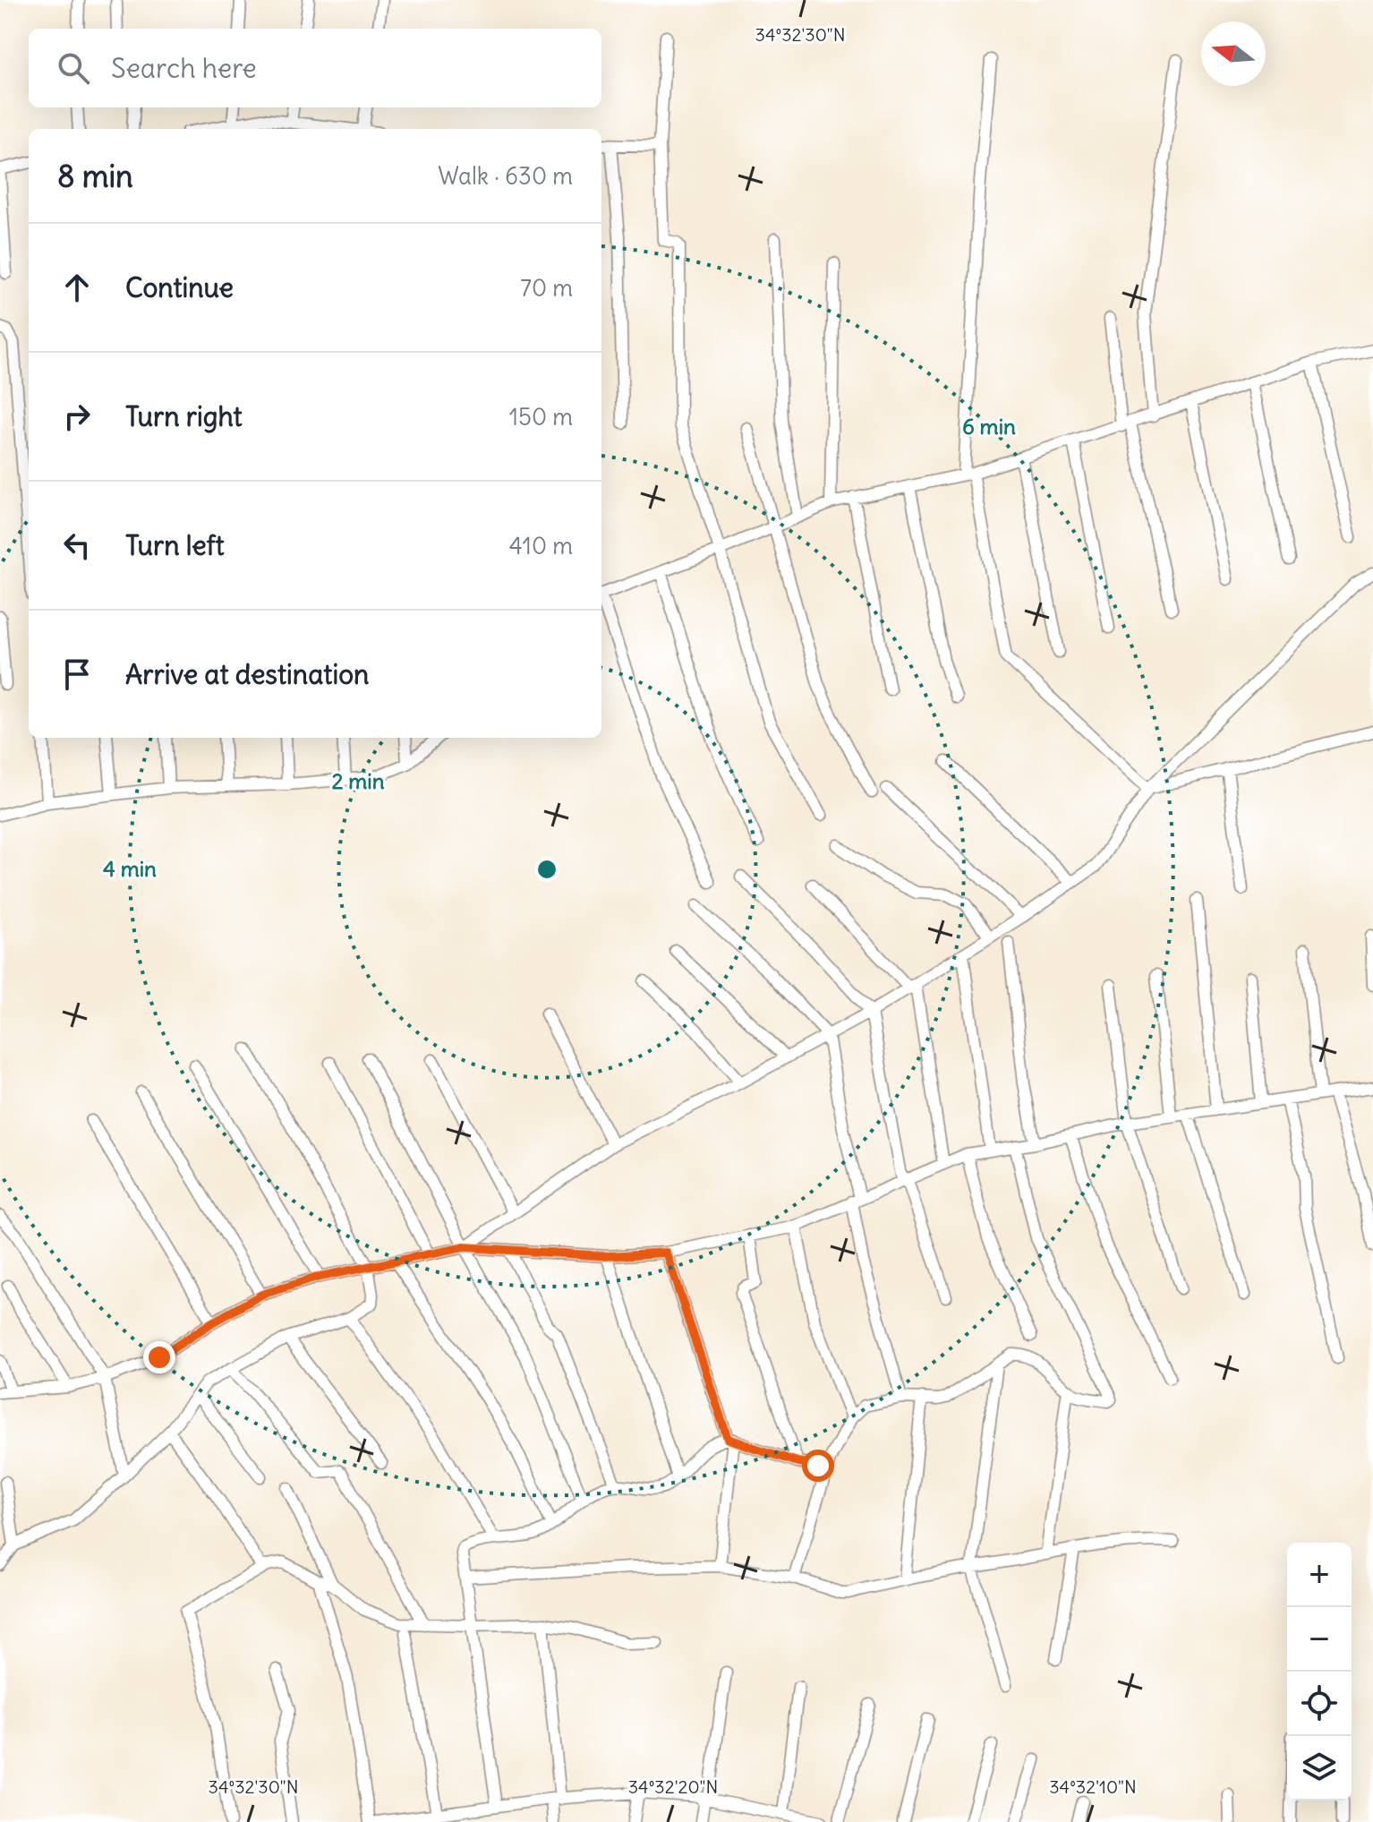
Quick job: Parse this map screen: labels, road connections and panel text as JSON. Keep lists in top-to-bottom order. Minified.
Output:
{"north":"left","page":{"search":"Search here","heading":["8 min","Walk · 630 m"],"list":[["Continue","70 m"],["Turn right","150 m"],["Turn left","410 m"],"Arrive at destination"],"map_buttons":["+","−"]},"coordinates":["34°32'30\"N","34°32'20\"N","34°32'10\"N"],"rings":["6 min","2 min","4 min"]}
